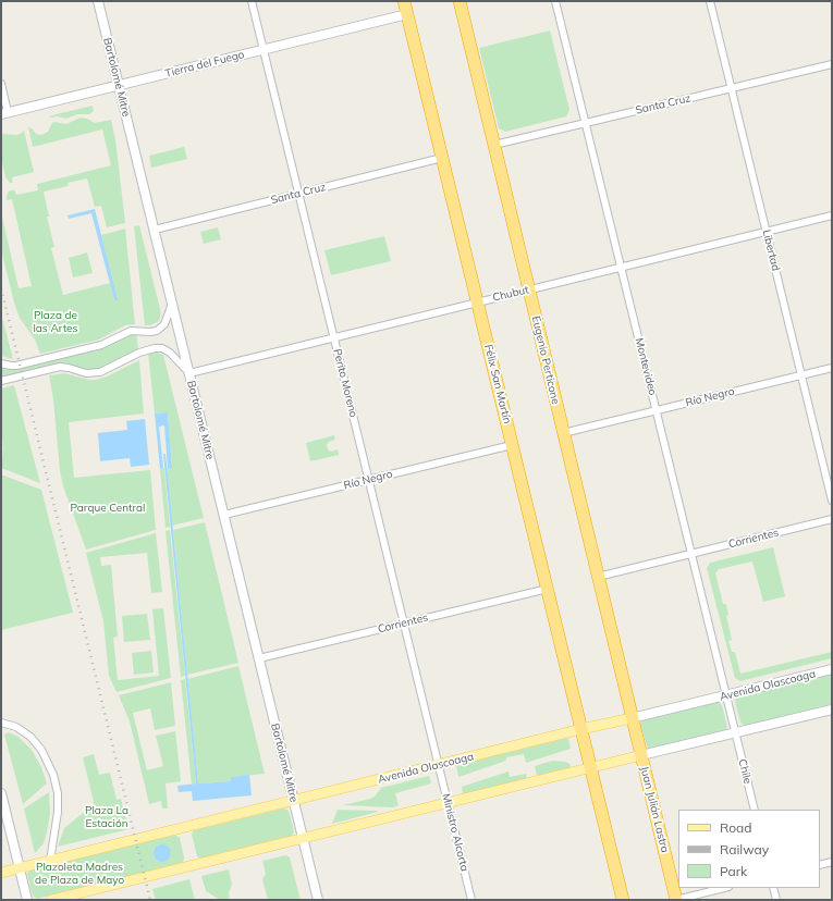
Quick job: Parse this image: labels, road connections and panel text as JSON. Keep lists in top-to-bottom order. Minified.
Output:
{"streets":{"highway":["Eugenio Perticone","Félix San Martín","Juan Julián Lastra"],"main road":["Tierra del Fuego","Bartolomé Mitre","Avenida Olascoaga"],"street":["Santa Cruz","Libertad","Chubut","Montevideo","Perito Moreno","Río Negro","Corrientes","Chile","Ministro Alcorta"]},"crossings":[["Tierra del Fuego","Bartolomé Mitre"],["Tierra del Fuego","Perito Moreno"],["Tierra del Fuego","Félix San Martín"],["Bartolomé Mitre","Santa Cruz"],["Bartolomé Mitre","Chubut"],["Bartolomé Mitre","Río Negro"],["Bartolomé Mitre","Corrientes"],["Bartolomé Mitre","Avenida Olascoaga"],["Santa Cruz","Libertad"],["Santa Cruz","Eugenio Perticone"],["Santa Cruz","Montevideo"],["Santa Cruz","Perito Moreno"],["Santa Cruz","Félix San Martín"],["Libertad","Chubut"],["Libertad","Río Negro"],["Chubut","Eugenio Perticone"],["Chubut","Montevideo"],["Chubut","Perito Moreno"],["Chubut","Félix San Martín"],["Eugenio Perticone","Río Negro"],["Eugenio Perticone","Corrientes"],["Eugenio Perticone","Avenida Olascoaga"],["Eugenio Perticone","Juan Julián Lastra"],["Montevideo","Río Negro"],["Montevideo","Corrientes"],["Montevideo","Avenida Olascoaga"],["Montevideo","Chile"],["Perito Moreno","Río Negro"],["Perito Moreno","Corrientes"],["Perito Moreno","Avenida Olascoaga"],["Perito Moreno","Ministro Alcorta"],["Félix San Martín","Río Negro"],["Félix San Martín","Corrientes"],["Félix San Martín","Avenida Olascoaga"],["Avenida Olascoaga","Juan Julián Lastra"],["Avenida Olascoaga","Ministro Alcorta"]],"parks":["Plaza de las Artes","Parque Central","Plaza La Estación","Plazoleta Madres de Plaza de Mayo"],"legend":["Road","Railway","Park"]}
